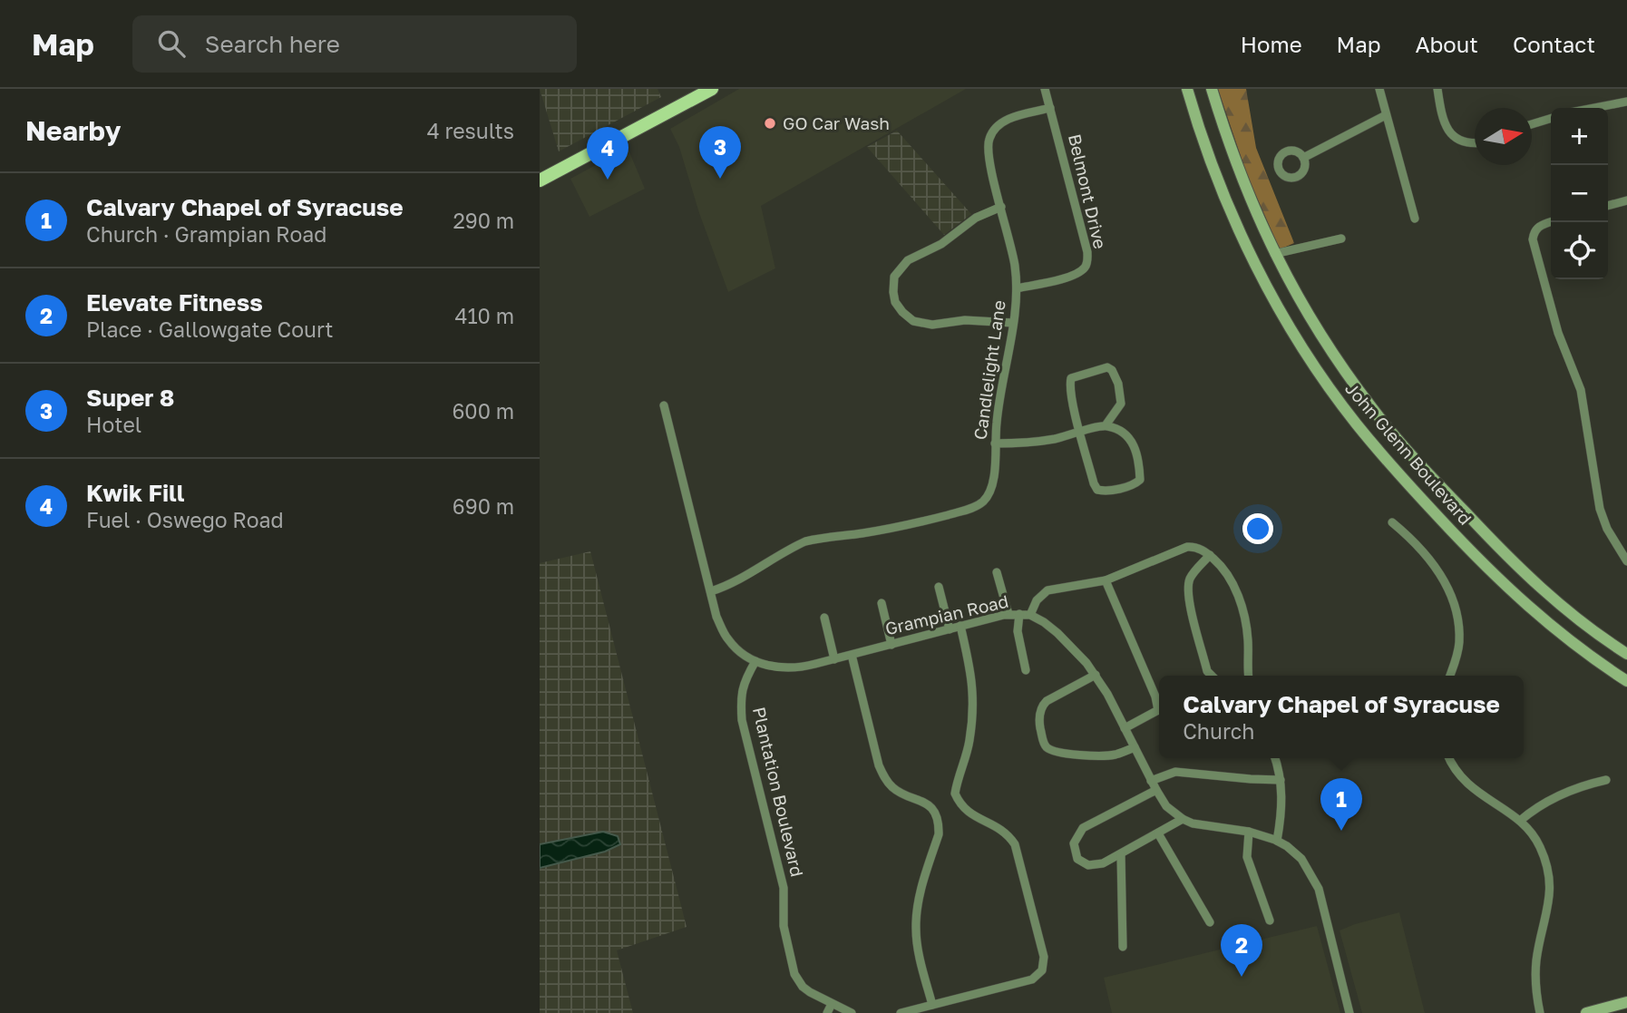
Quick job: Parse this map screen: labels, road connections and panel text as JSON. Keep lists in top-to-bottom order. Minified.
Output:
{"streets":{"main road":["John Glenn Boulevard"],"street":["Belmont Drive","Candlelight Lane","Grampian Road","Plantation Boulevard"]},"crossings":[["Belmont Drive","Candlelight Lane"],["Candlelight Lane","Grampian Road"],["Grampian Road","Plantation Boulevard"]],"places":["GO Car Wash"],"north":"right","page":{"header":"Map","search":"Search here","nav":["Home","Map","About","Contact"],"heading":["Nearby","4 results"],"map_buttons":["+","−"],"pins":["3","4","1","2"],"list":[{"mark":"1","name":"Calvary Chapel of Syracuse","note":"Church · Grampian Road","value":"290 m"},{"mark":"2","name":"Elevate Fitness","note":"Place · Gallowgate Court","value":"410 m"},{"mark":"3","name":"Super 8","note":"Hotel","value":"600 m"},{"mark":"4","name":"Kwik Fill","note":"Fuel · Oswego Road","value":"690 m"}],"popup":["Calvary Chapel of Syracuse","Church"]}}
